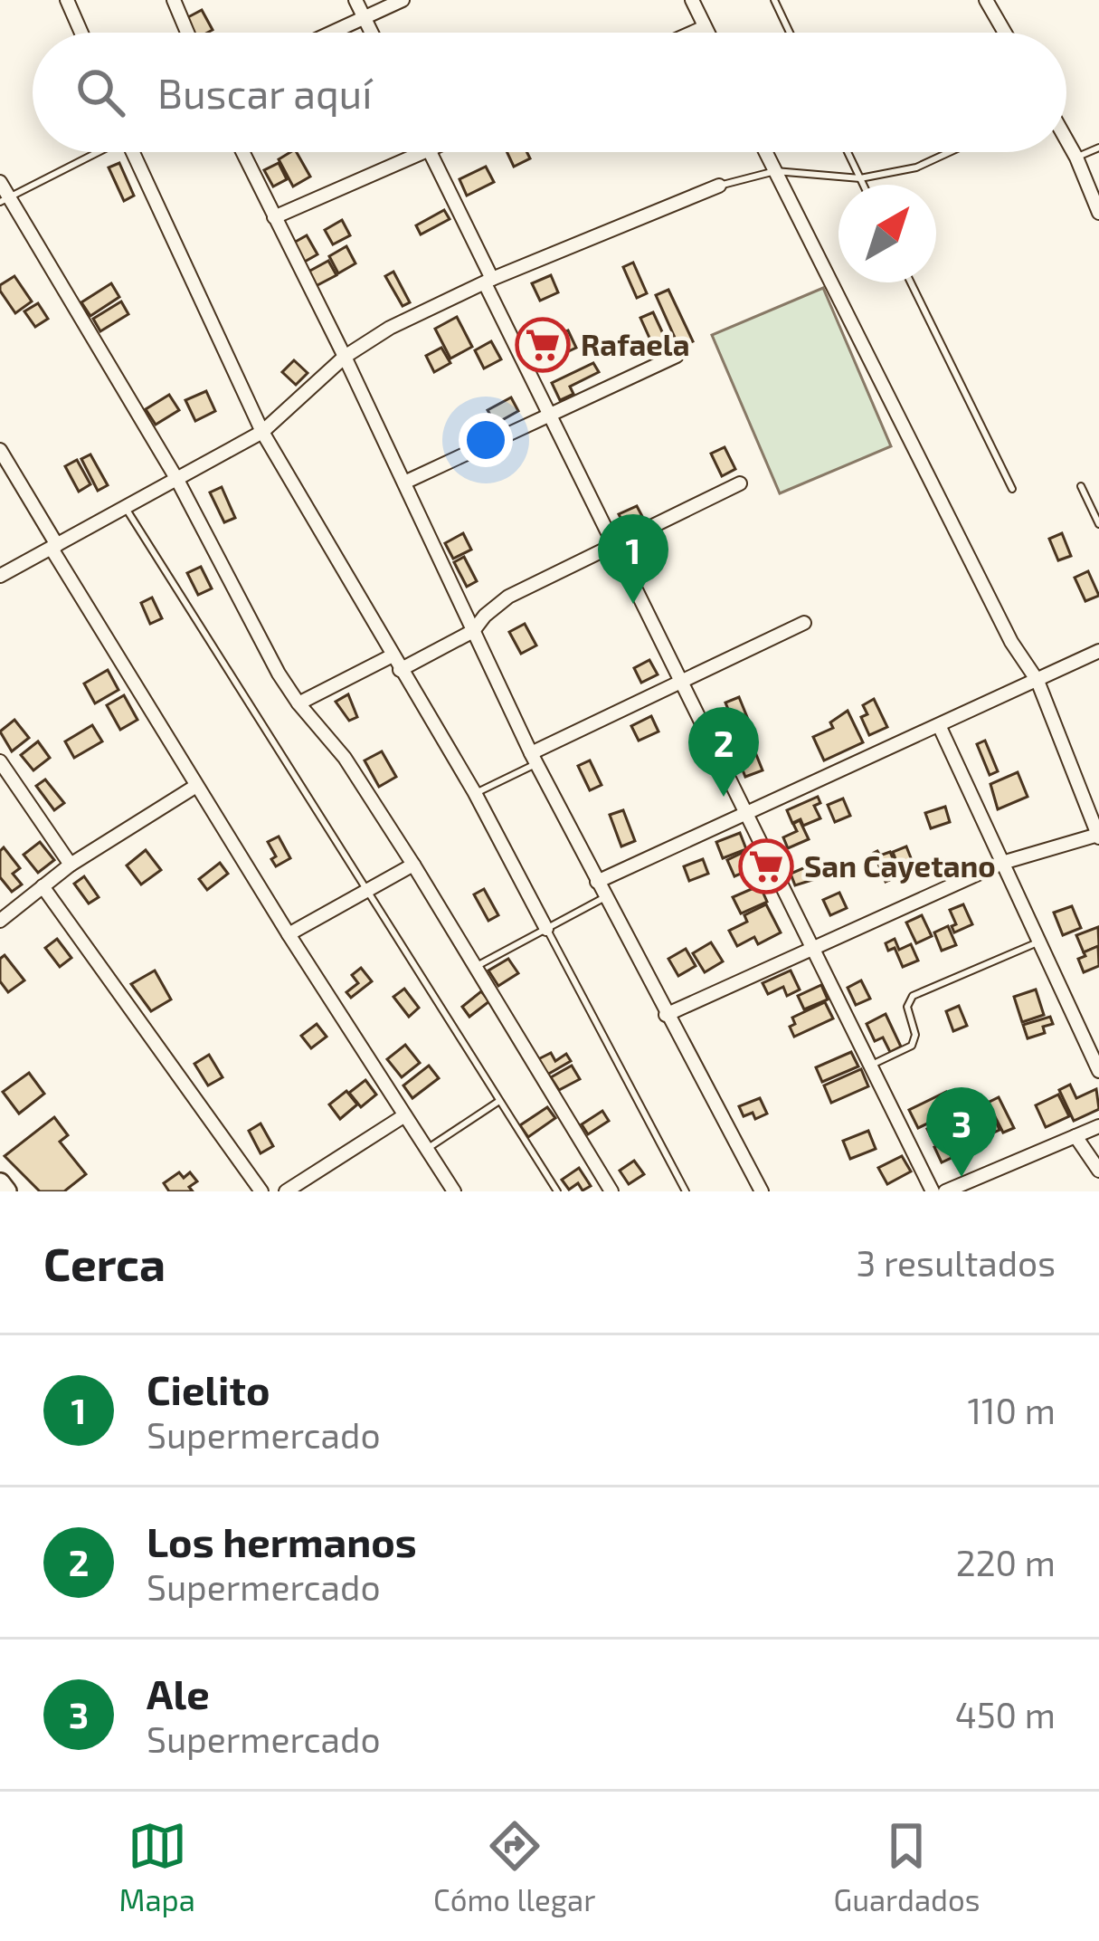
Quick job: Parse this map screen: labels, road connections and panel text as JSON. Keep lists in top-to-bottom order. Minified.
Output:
{"places":{"supermarket":["Rafaela","San Cayetano"]},"north":"top right","page":{"search":"Buscar aquí","pins":["1","2","3"],"heading":["Cerca","3 resultados"],"list":[{"mark":"1","name":"Cielito","note":"Supermercado","value":"110 m"},{"mark":"2","name":"Los hermanos","note":"Supermercado","value":"220 m"},{"mark":"3","name":"Ale","note":"Supermercado","value":"450 m"}],"nav":["Mapa","Cómo llegar","Guardados"]}}
